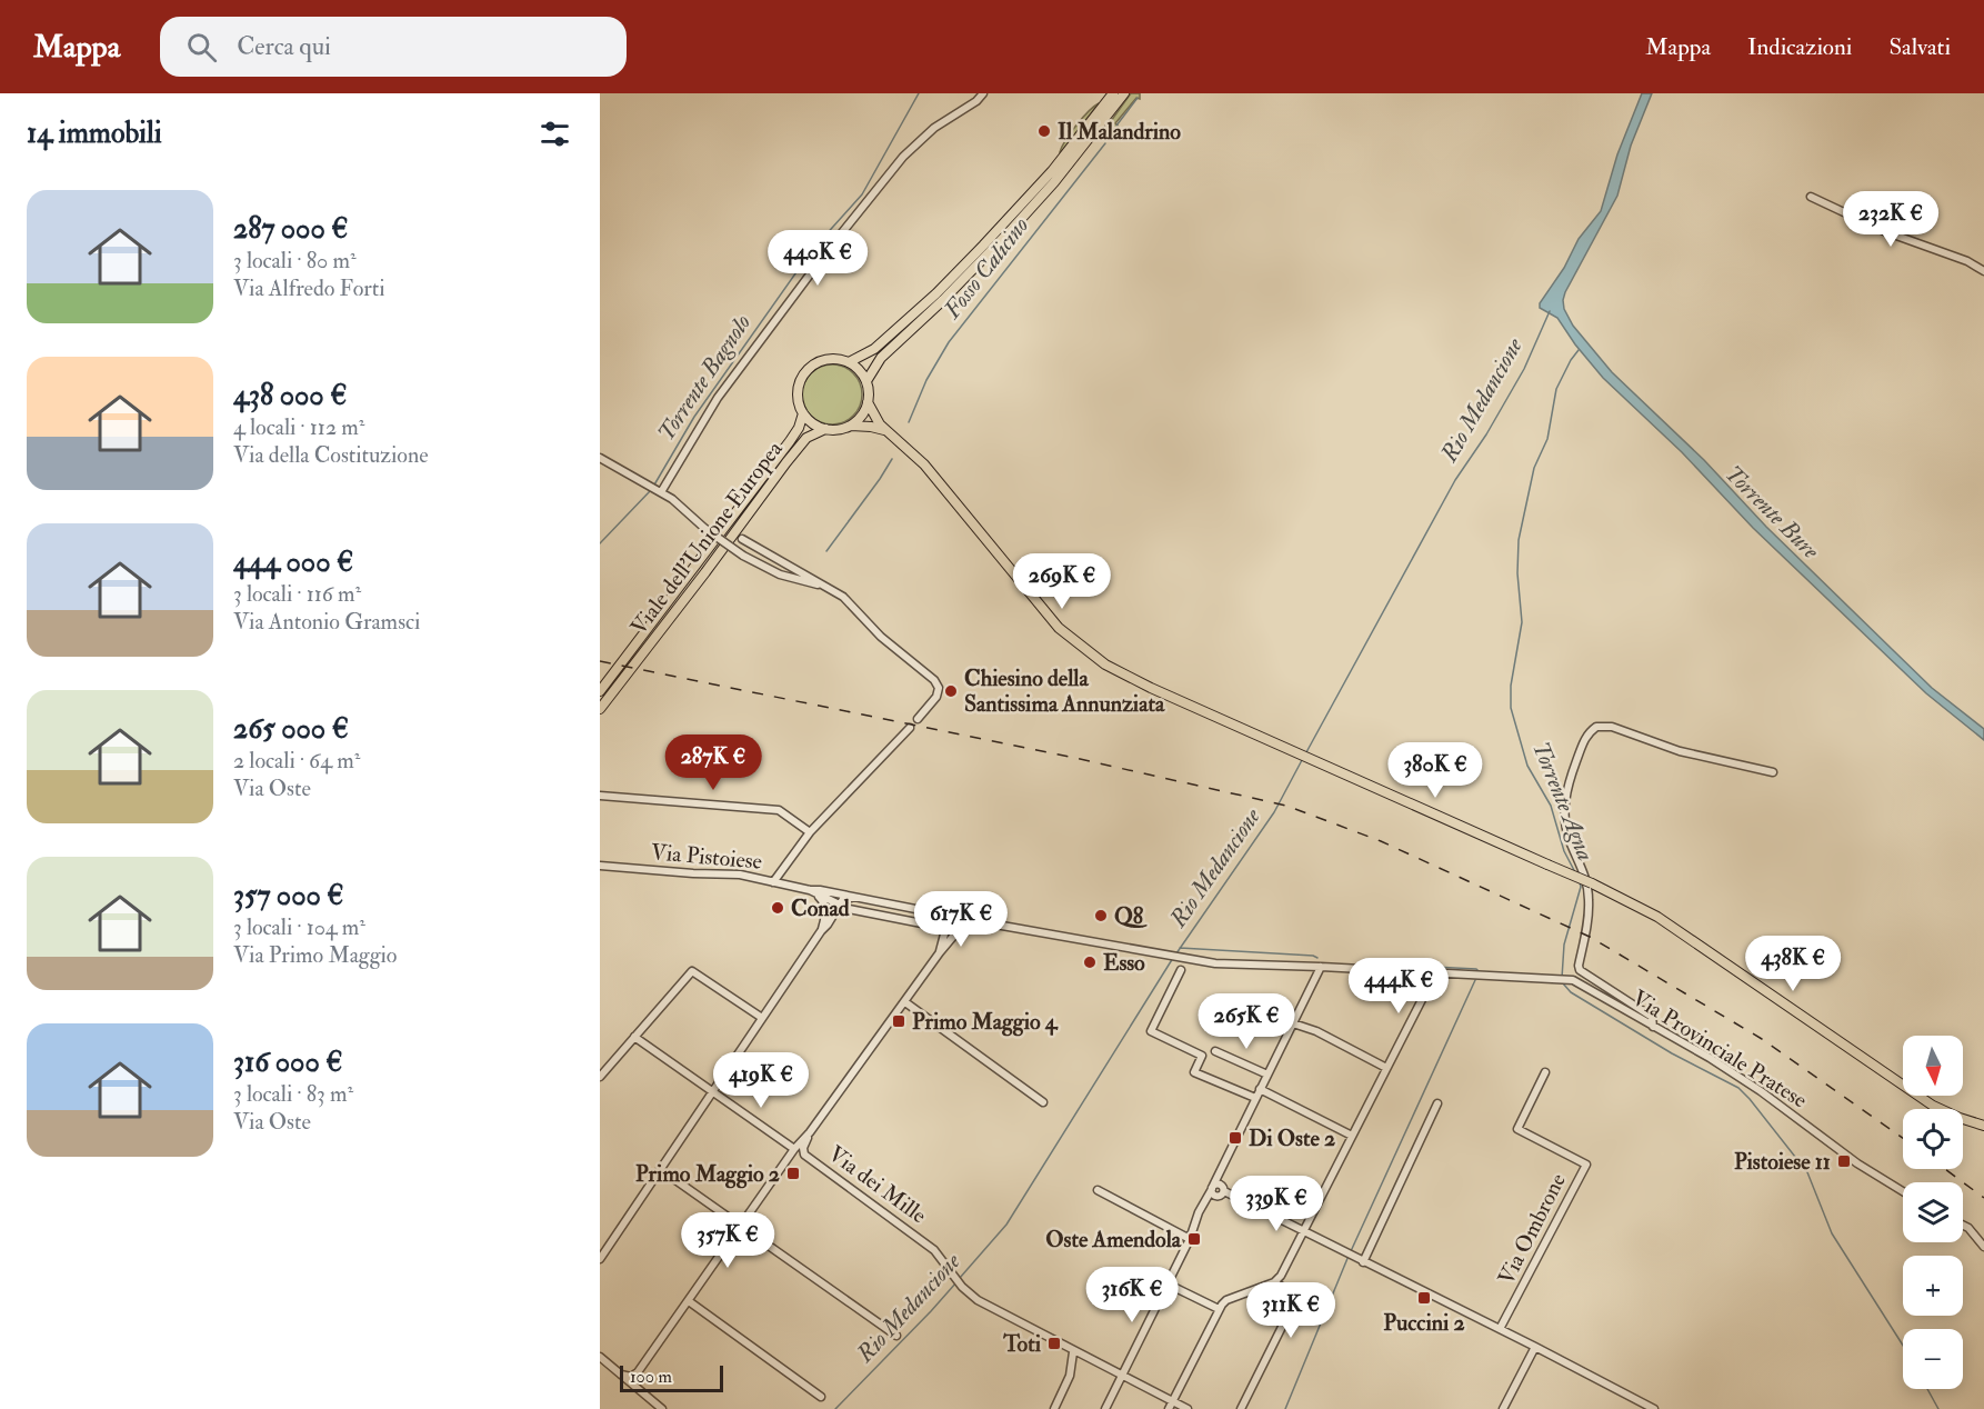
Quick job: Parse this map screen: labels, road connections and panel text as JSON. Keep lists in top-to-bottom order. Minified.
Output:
{"streets":{"main road":["Viale dell'Unione Europea"],"street":["Via Pistoiese","Via Provinciale Pratese","Via dei Mille","Via Ombrone"]},"crossings":[["Via Pistoiese","Via Provinciale Pratese"]],"water":["Fosso Calicino","Torrente Bagnolo","Rio Medancione","Torrente Bure","Torrente Agna"],"places":{"other":["Il Malandrino","Chiesino della Santissima Annunziata","Conad","Q8","Esso"],"transit":["Primo Maggio 4","Di Oste 2","Pistoiese 11","Primo Maggio 2","Oste Amendola","Puccini 2","Toti"]},"scale_bar":"100 m","north":"bottom","page":{"header":"Mappa","search":"Cerca qui","nav":["Mappa","Indicazioni","Salvati"],"heading":"14 immobili","list":[{"name":"287 000 €","note":"3 locali · 80 m² · Via Alfredo Forti"},{"name":"438 000 €","note":"4 locali · 112 m² · Via della Costituzione"},{"name":"444 000 €","note":"3 locali · 116 m² · Via Antonio Gramsci"},{"name":"265 000 €","note":"2 locali · 64 m² · Via Oste"},{"name":"357 000 €","note":"3 locali · 104 m² · Via Primo Maggio"},{"name":"316 000 €","note":"3 locali · 83 m² · Via Oste"}],"price":["232K €","440K €","269K €","287K €","380K €","617K €","438K €","444K €","265K €","419K €","339K €","357K €","316K €","311K €"],"map_buttons":["+","−"],"scale":"100 m"}}
